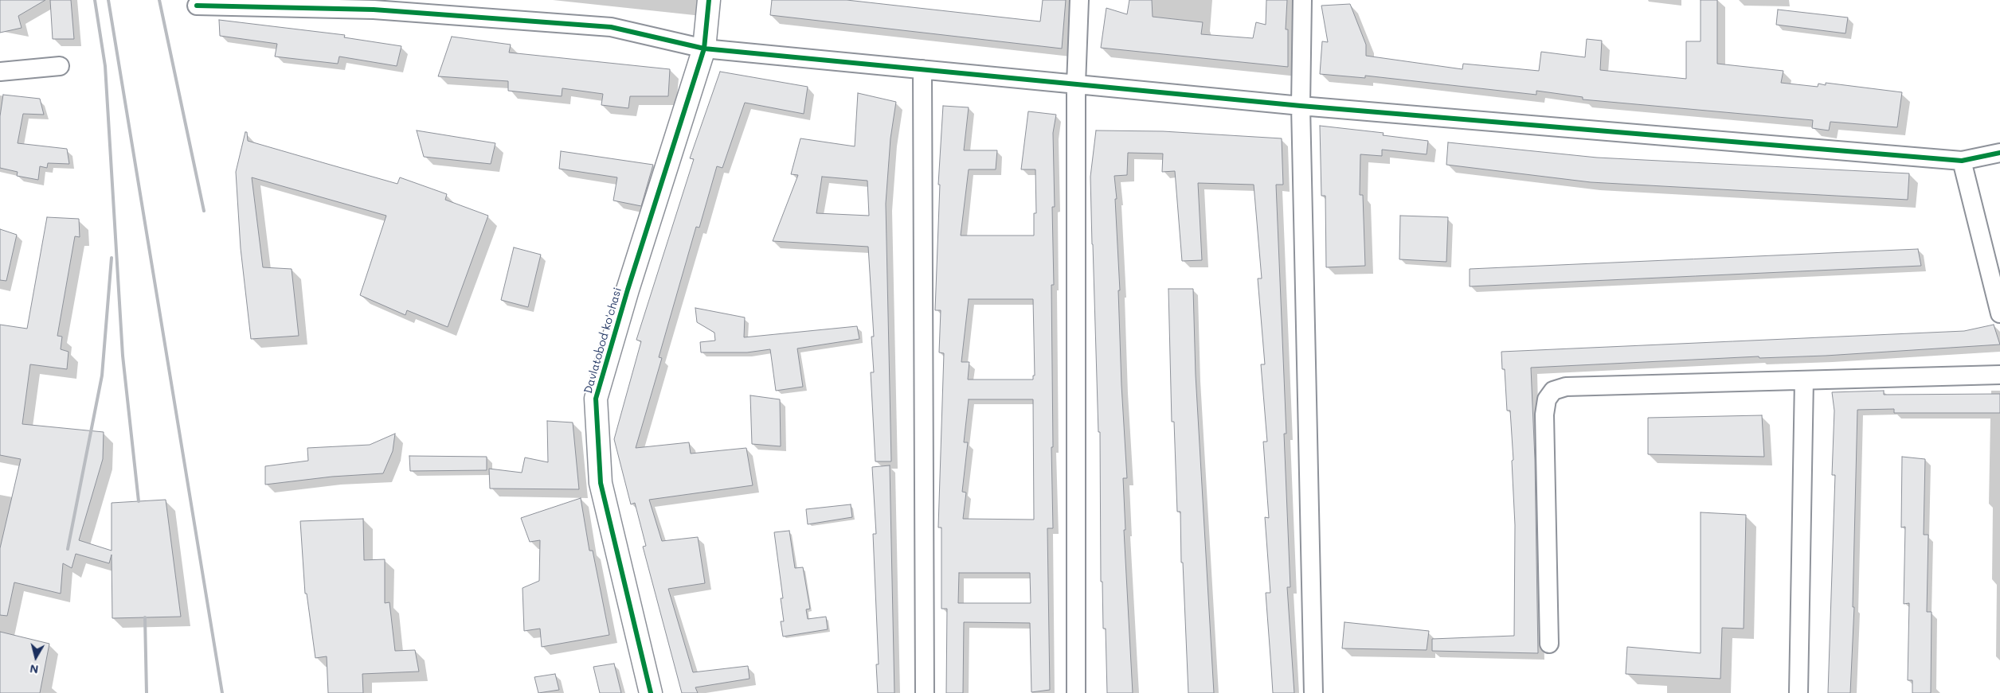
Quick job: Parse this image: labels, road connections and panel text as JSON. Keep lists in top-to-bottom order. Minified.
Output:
{"streets":{"street":["Davlatobod ko'chasi"]},"north":"bottom"}
